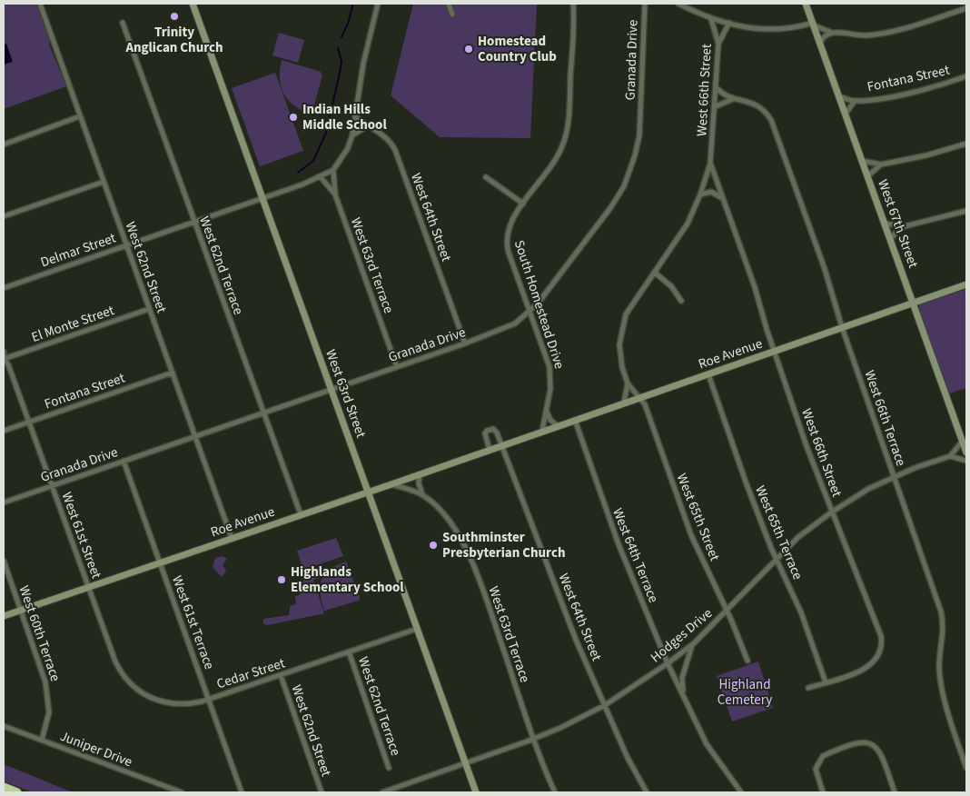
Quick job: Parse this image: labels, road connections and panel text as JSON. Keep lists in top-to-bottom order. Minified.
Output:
{"streets":{"main road":["West 67th Street","Roe Avenue","West 63rd Street"],"street":["Granada Drive","Fontana Street","West 66th Street","West 64th Street","Delmar Street","West 62nd Terrace","West 63rd Terrace","West 62nd Street","South Homestead Drive","El Monte Street","West 66th Terrace","West 65th Street","West 65th Terrace","West 61st Street","West 64th Terrace","West 61st Terrace","West 60th Terrace","Hodges Drive","Cedar Street","Juniper Drive"]},"crossings":[["Granada Drive","West 64th Street"],["Granada Drive","West 62nd Terrace"],["Granada Drive","West 63rd Terrace"],["Granada Drive","West 62nd Street"],["Granada Drive","South Homestead Drive"],["Granada Drive","West 63rd Street"],["Granada Drive","West 61st Street"],["Granada Drive","West 61st Terrace"],["Fontana Street","West 67th Street"],["Fontana Street","West 62nd Street"],["Fontana Street","West 61st Street"],["West 66th Street","Roe Avenue"],["West 66th Street","West 66th Terrace"],["West 66th Street","West 65th Street"],["West 66th Street","West 65th Terrace"],["West 66th Street","Hodges Drive"],["West 64th Street","Roe Avenue"],["West 64th Street","Hodges Drive"],["West 67th Street","Roe Avenue"],["Delmar Street","West 62nd Terrace"],["Delmar Street","West 63rd Terrace"],["Delmar Street","West 62nd Street"],["Delmar Street","West 63rd Street"],["West 62nd Terrace","Roe Avenue"],["West 62nd Terrace","Cedar Street"],["West 63rd Terrace","Roe Avenue"],["West 63rd Terrace","Hodges Drive"],["West 62nd Street","El Monte Street"],["West 62nd Street","Roe Avenue"],["West 62nd Street","Cedar Street"],["South Homestead Drive","Roe Avenue"],["El Monte Street","West 61st Street"],["Roe Avenue","West 63rd Street"],["Roe Avenue","West 66th Terrace"],["Roe Avenue","West 65th Street"],["Roe Avenue","West 65th Terrace"],["Roe Avenue","West 61st Street"],["Roe Avenue","West 64th Terrace"],["Roe Avenue","West 61st Terrace"],["Roe Avenue","West 60th Terrace"],["West 63rd Street","Hodges Drive"],["West 63rd Street","Cedar Street"],["West 66th Terrace","Hodges Drive"],["West 65th Street","Hodges Drive"],["West 65th Terrace","Hodges Drive"],["West 61st Street","Cedar Street"],["West 64th Terrace","Hodges Drive"],["West 61st Terrace","Cedar Street"],["West 60th Terrace","Juniper Drive"]],"parks":["Highland Cemetery"],"places":["Trinity Anglican Church","Homestead Country Club","Indian Hills Middle School","Southminster Presbyterian Church","Highlands Elementary School"]}
